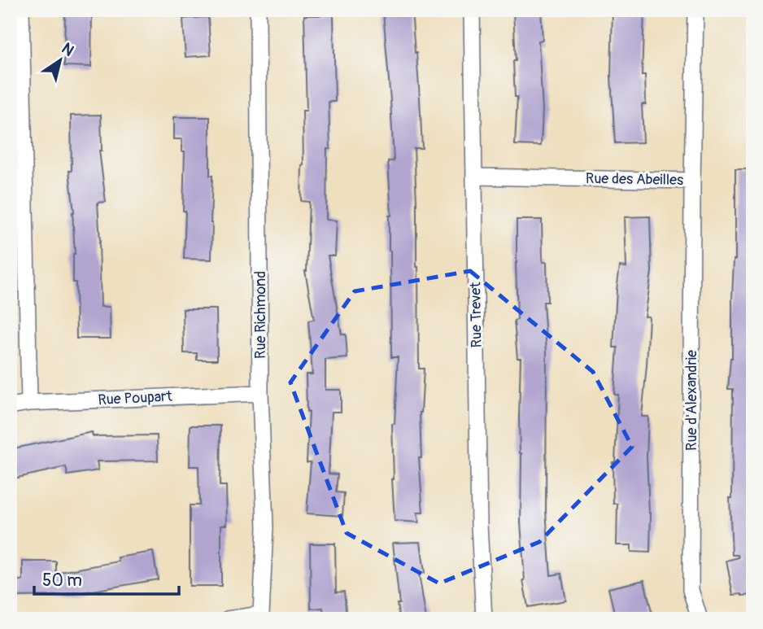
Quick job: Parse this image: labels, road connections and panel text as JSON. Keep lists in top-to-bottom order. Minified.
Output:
{"streets":{"street":["Rue des Abeilles","Rue Richmond","Rue Trevet","Rue Poupart","Rue d'Alexandrie"]},"crossings":[["Rue des Abeilles","Rue Trevet"],["Rue des Abeilles","Rue d'Alexandrie"],["Rue Richmond","Rue Poupart"]],"scale_bar":"50 m","north":"top right"}
